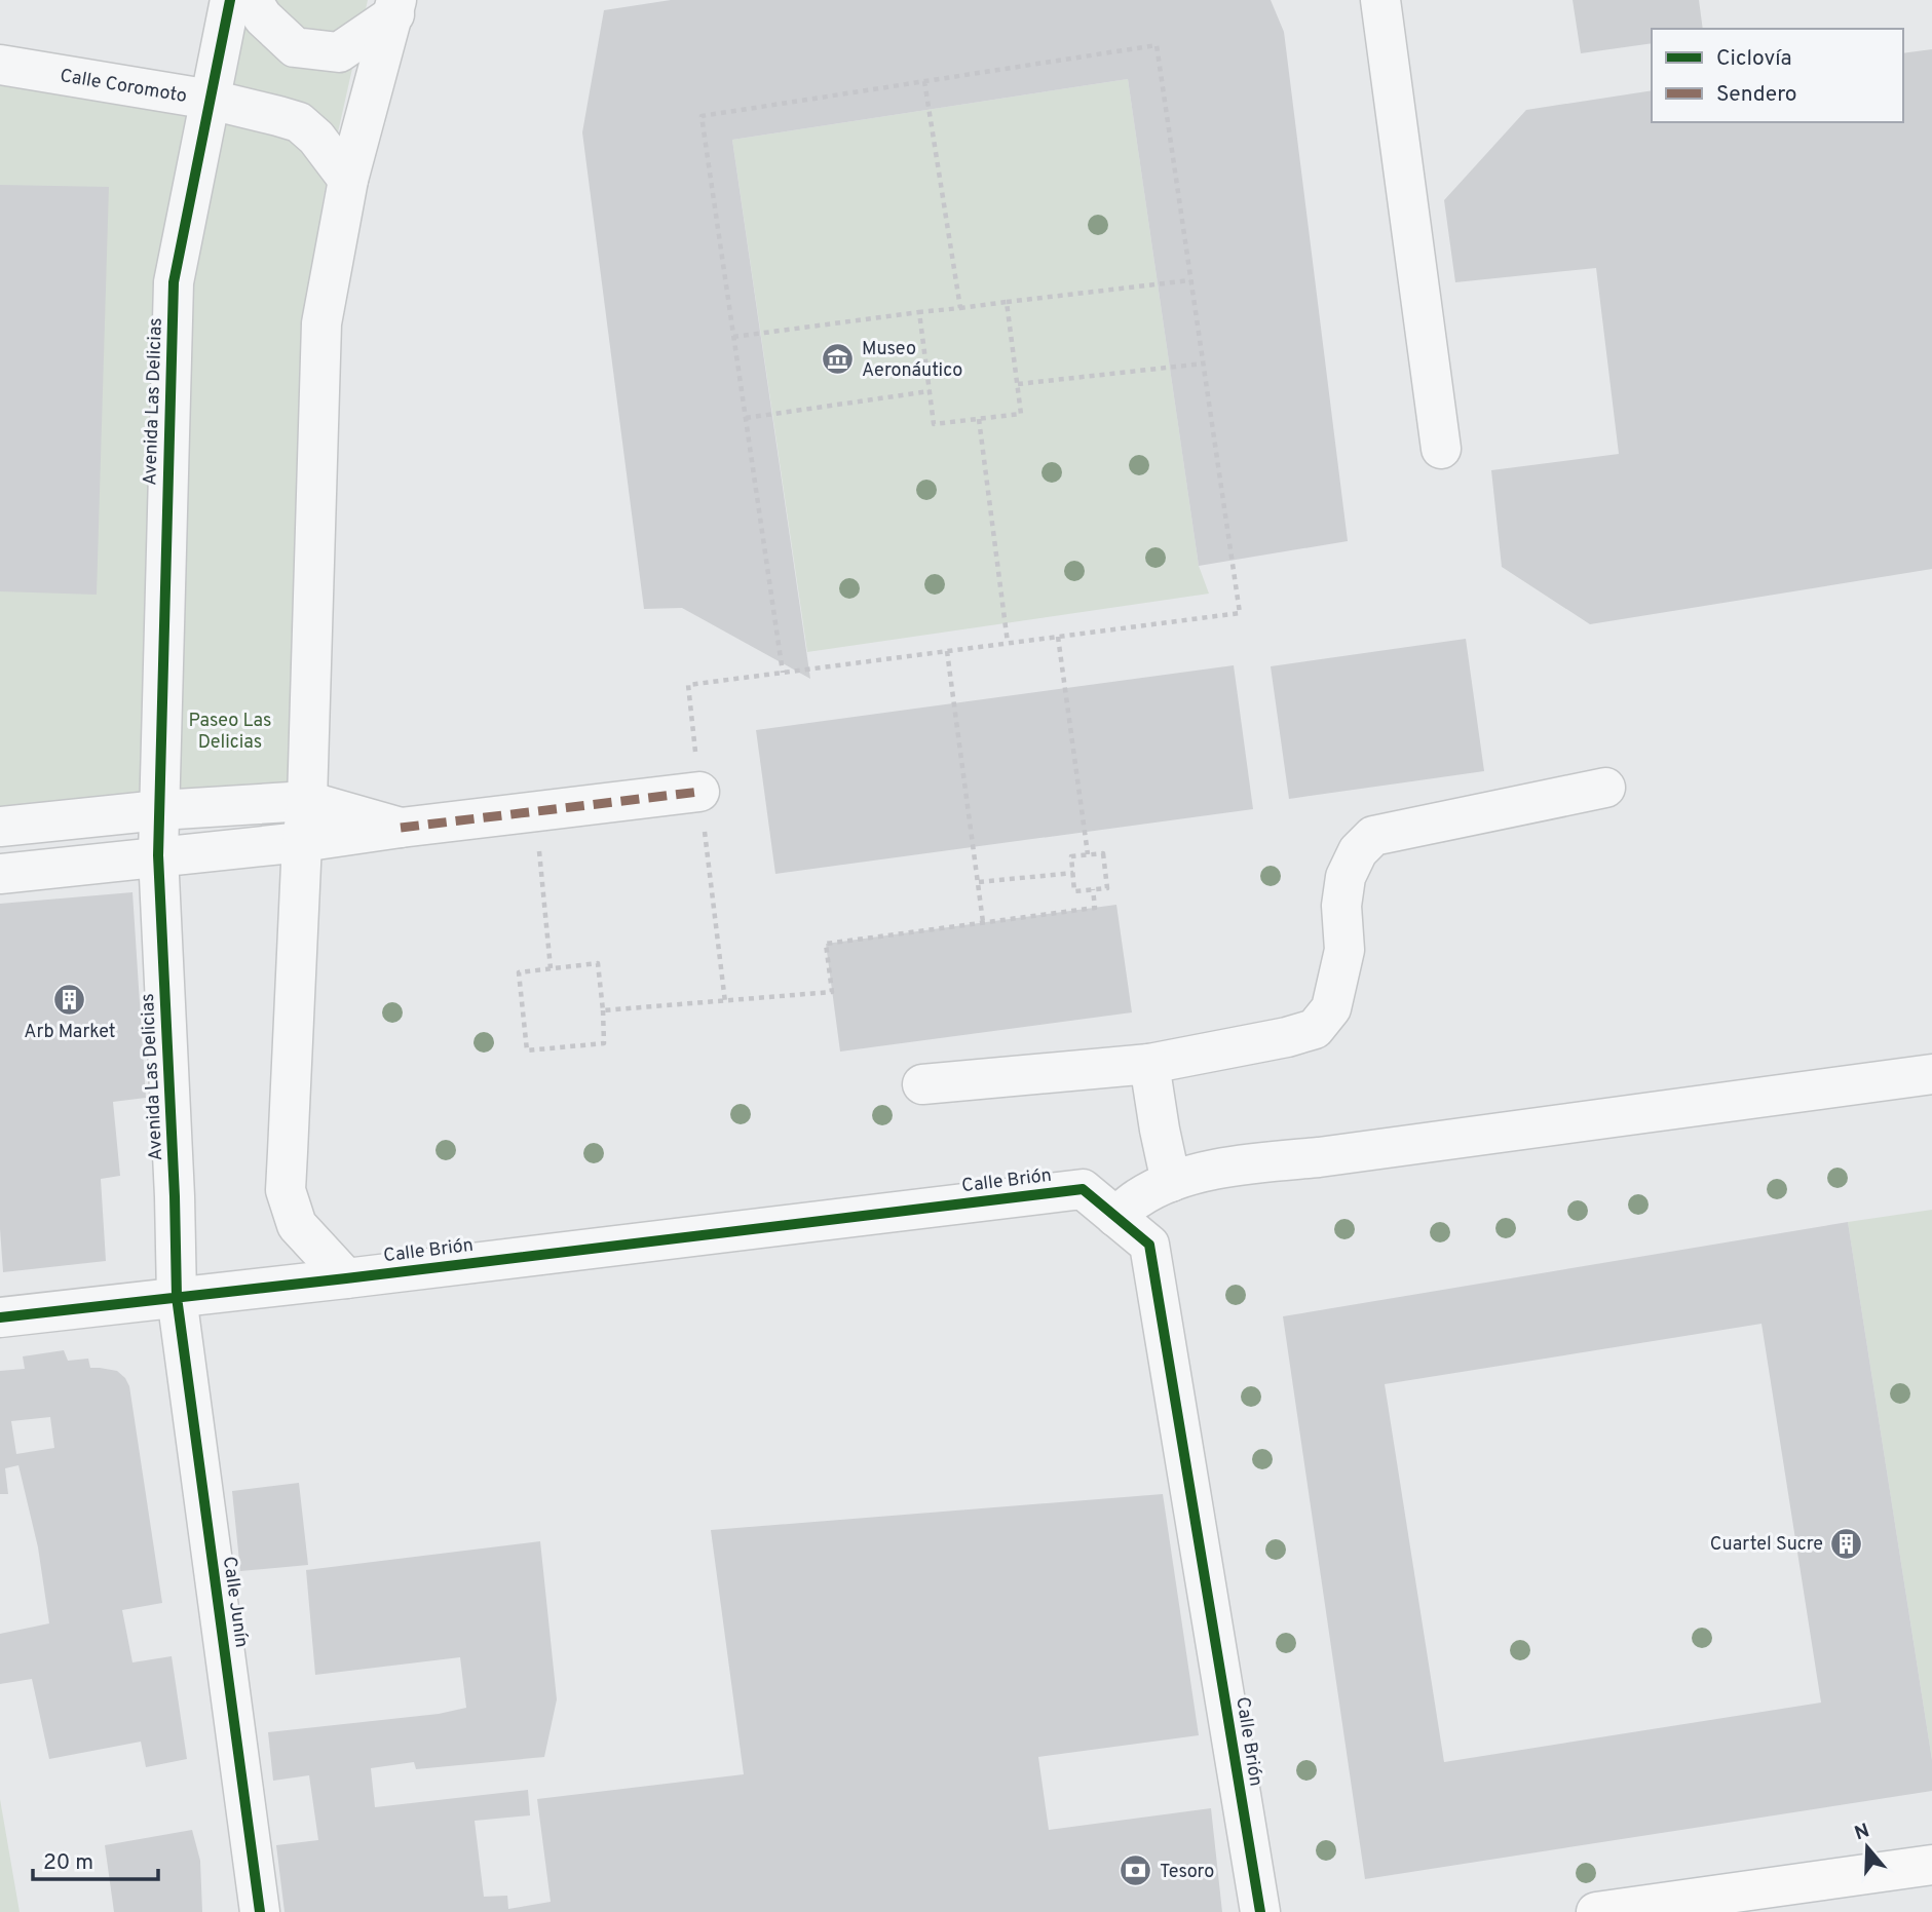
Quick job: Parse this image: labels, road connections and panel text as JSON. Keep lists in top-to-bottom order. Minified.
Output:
{"streets":{"street":["Calle Coromoto","Avenida Las Delicias","Calle Brión","Calle Junín"]},"crossings":[["Calle Coromoto","Avenida Las Delicias"],["Avenida Las Delicias","Calle Brión"],["Avenida Las Delicias","Calle Junín"],["Calle Brión","Calle Junín"]],"parks":["Paseo Las Delicias"],"places":{"museum":["Museo Aeronáutico"],"building":["Arb Market","Cuartel Sucre"],"bank":["Tesoro"]},"legend":["Ciclovía","Sendero"],"scale_bar":"20 m","north":"top"}
